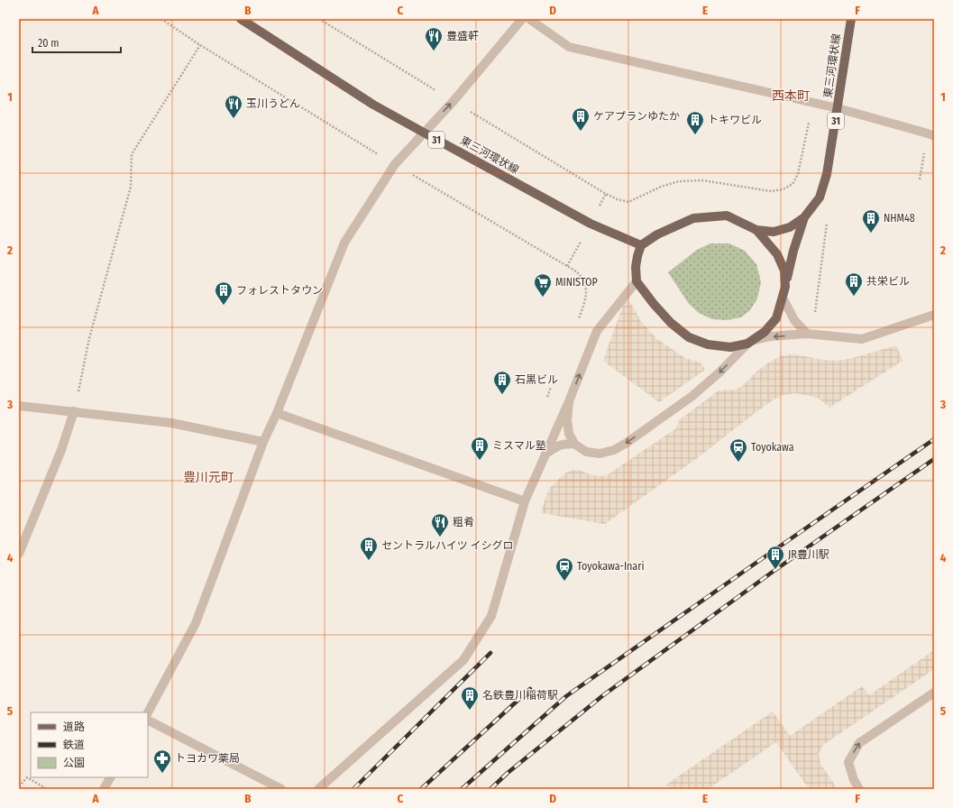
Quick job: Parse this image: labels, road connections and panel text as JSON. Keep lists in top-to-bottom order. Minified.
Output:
{"streets":{"main road":["東三河環状線","31"]},"districts":["西本町","豊川元町"],"places":{"restaurant":["豊盛軒","玉川うどん","粗肴"],"building":["ケアプランゆたか","トキワビル","NHM48","共栄ビル","フォレストタウン","石黒ビル","ミスマル塾","セントラルハイツ イシグロ","JR豊川駅","名鉄豊川稲荷駅"],"supermarket":["MINISTOP"],"station":["Toyokawa","Toyokawa-Inari"],"pharmacy":["トヨカワ薬局"]},"legend":["道路","鉄道","公園"],"scale_bar":"20 m","grid":{"columns":["A","B","C","D","E","F"],"rows":["1","2","3","4","5"]}}
